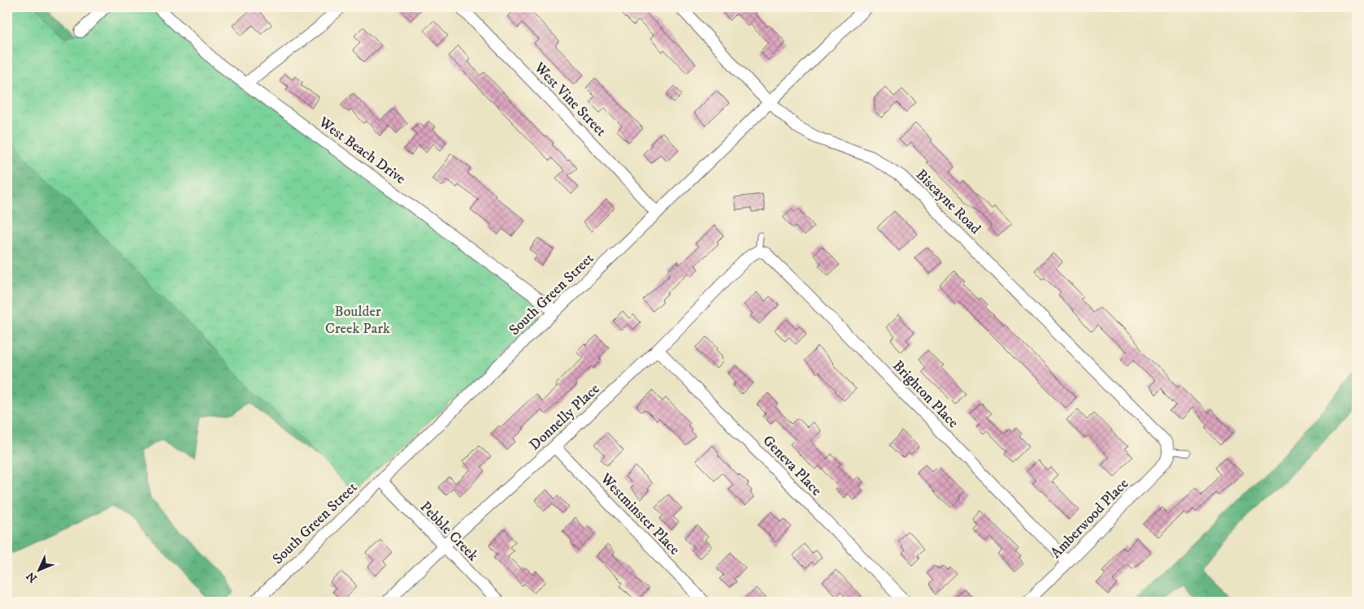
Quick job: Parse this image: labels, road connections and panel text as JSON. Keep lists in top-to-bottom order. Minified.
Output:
{"streets":{"street":["West Vine Street","West Beach Drive","Biscayne Road","South Green Street","Brighton Place","Donnelly Place","Geneva Place","Westminster Place","Amberwood Place","Pebble Creek"]},"crossings":[["West Vine Street","South Green Street"],["West Beach Drive","South Green Street"],["Biscayne Road","South Green Street"],["Biscayne Road","Amberwood Place"],["South Green Street","Pebble Creek"],["Brighton Place","Donnelly Place"],["Brighton Place","Amberwood Place"],["Donnelly Place","Geneva Place"],["Donnelly Place","Westminster Place"],["Donnelly Place","Pebble Creek"]],"parks":["Boulder Creek Park"],"north":"bottom left"}
